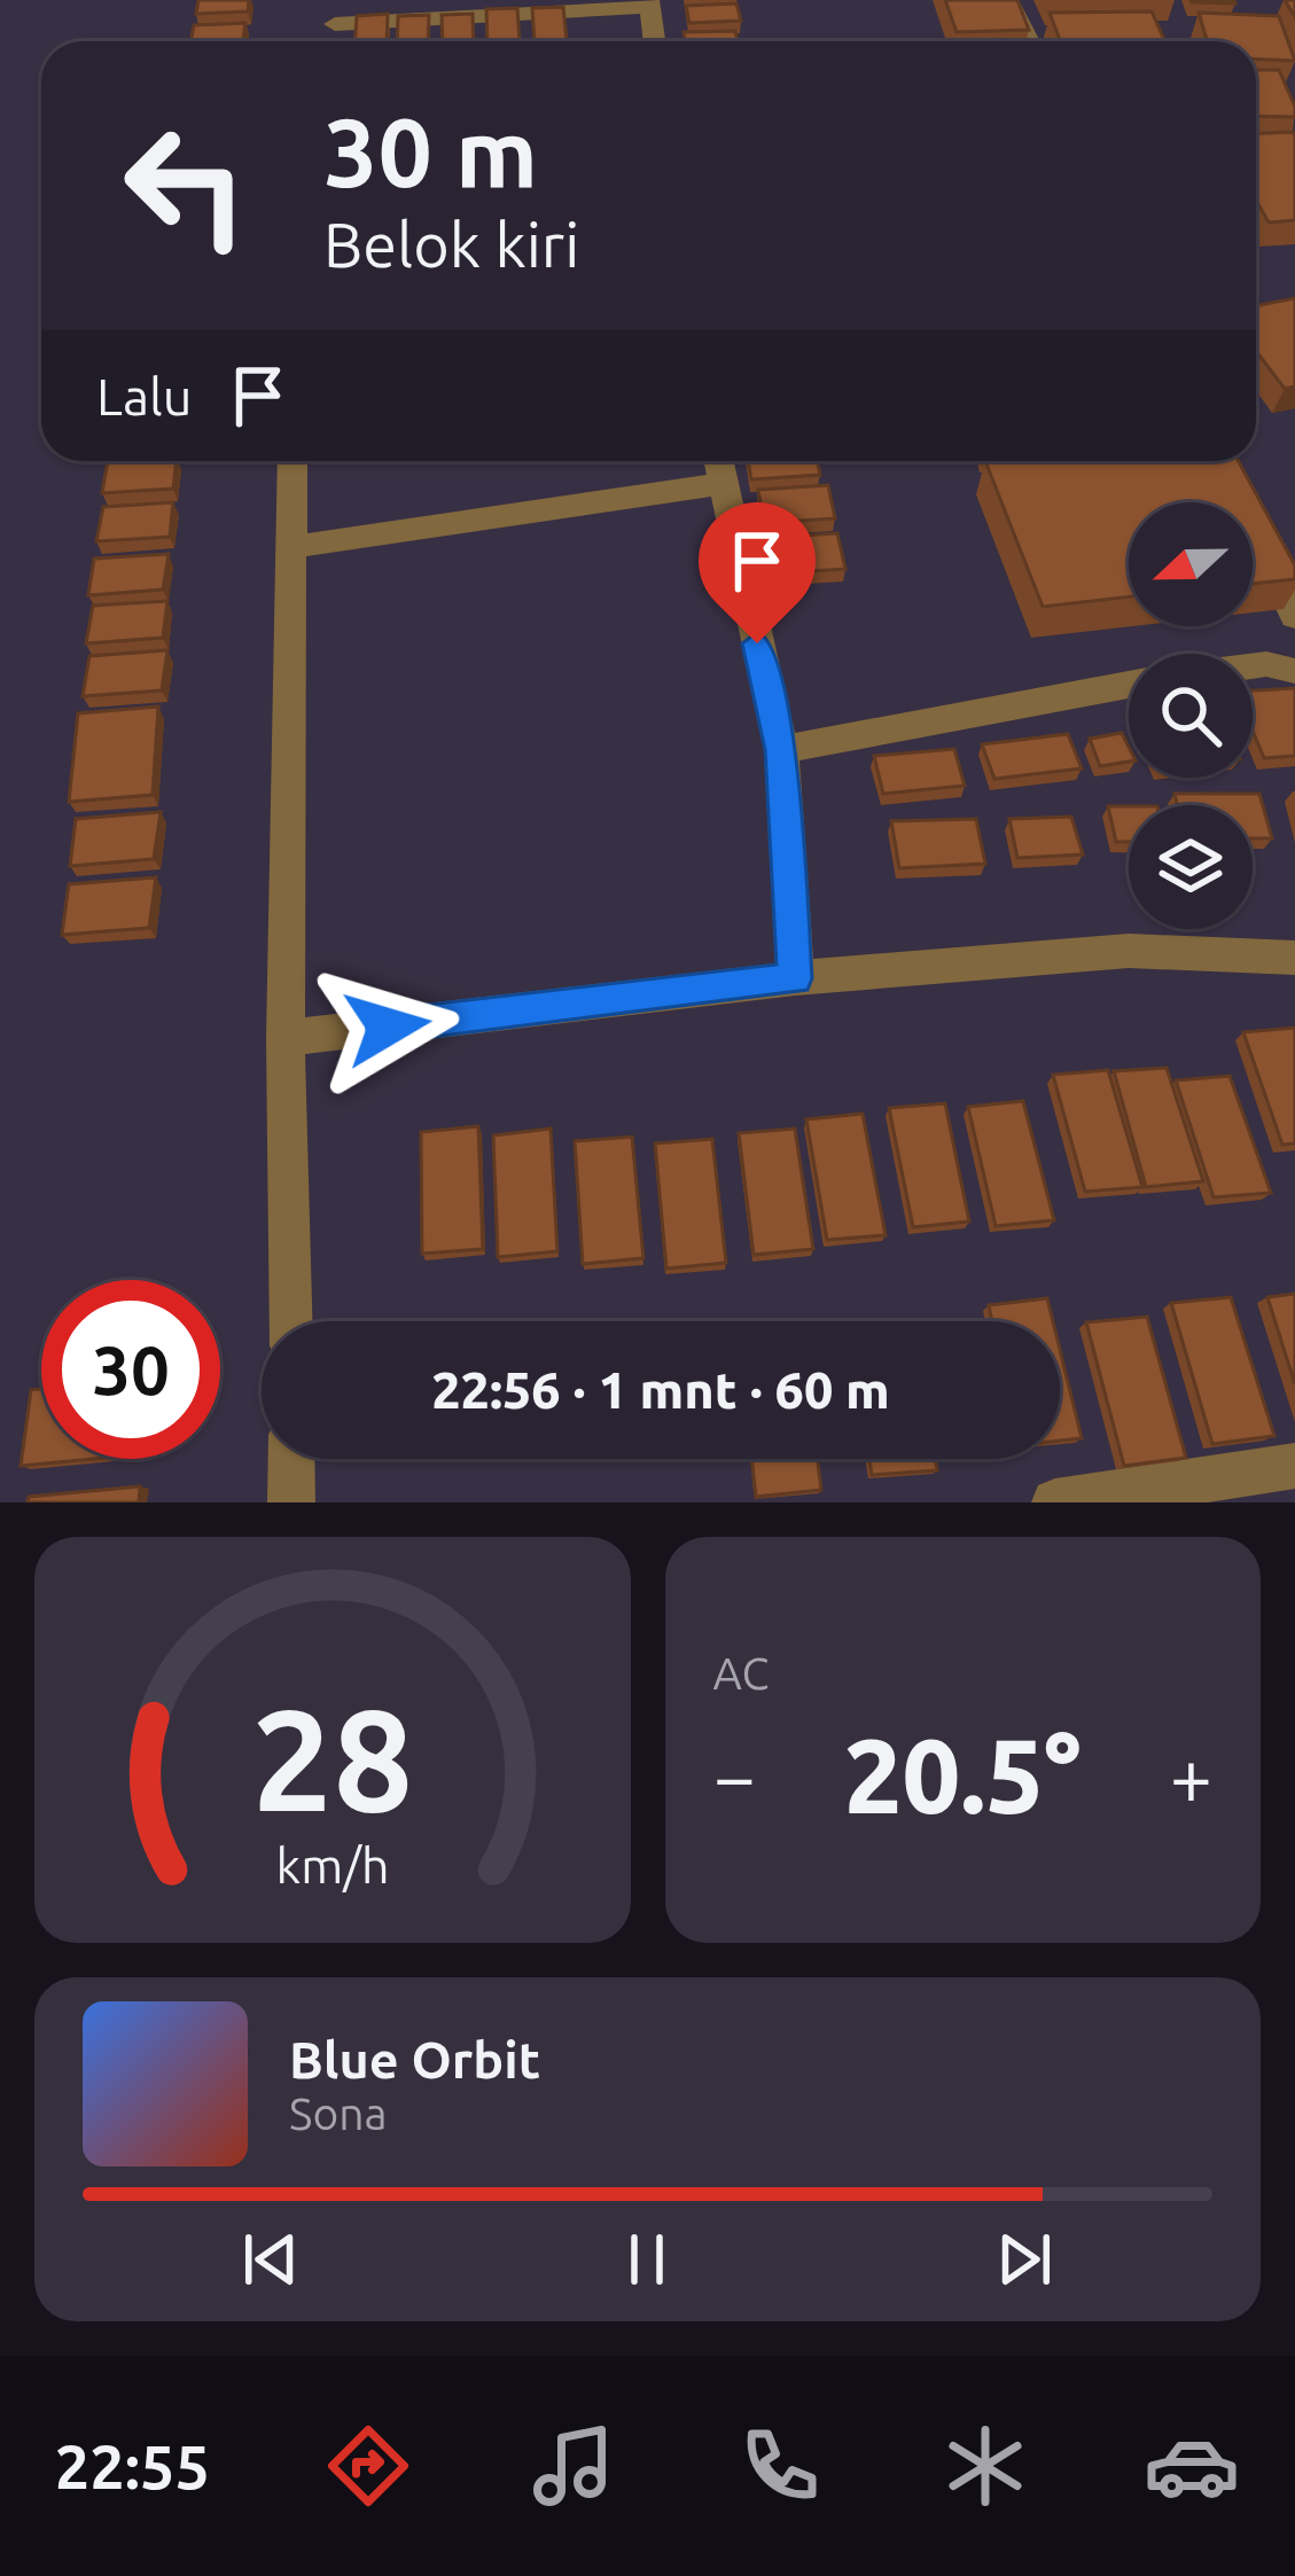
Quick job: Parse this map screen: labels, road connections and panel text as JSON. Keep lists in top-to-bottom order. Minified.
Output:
{"north":"left","page":{"turn":["30 m","Belok kiri"],"then":"Lalu","limit":"30","trip":"22:56 · 1 mnt · 60 m","tile":"AC","heat":["−","20.5°","+"],"song":["Blue Orbit","Sona"],"tabs":"22:55","gauge":["28","km/h"]}}
